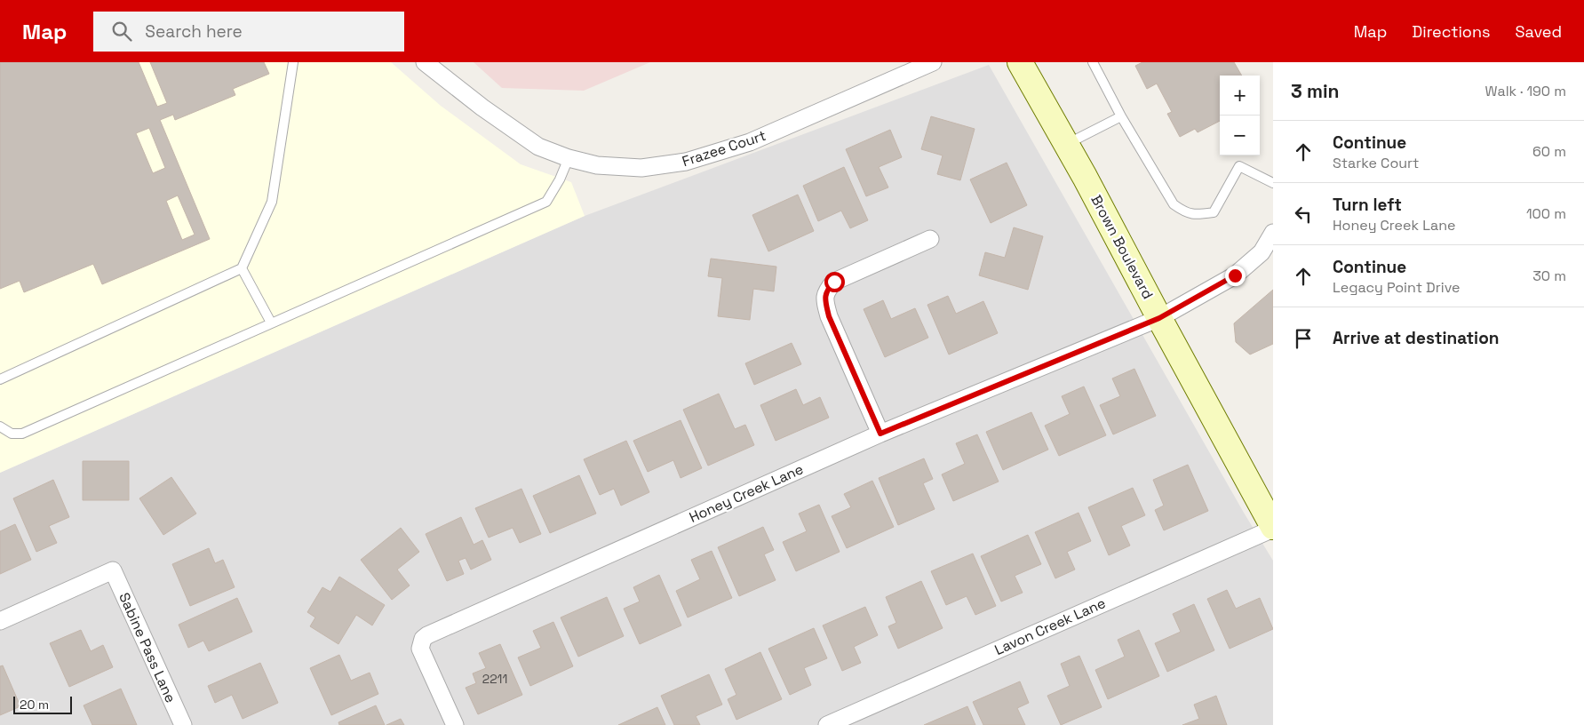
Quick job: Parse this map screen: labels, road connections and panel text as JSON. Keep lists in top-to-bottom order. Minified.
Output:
{"streets":{"street":["Frazee Court","Brown Boulevard","Honey Creek Lane","Lavon Creek Lane","Sabine Pass Lane"]},"crossings":[["Brown Boulevard","Honey Creek Lane"],["Brown Boulevard","Lavon Creek Lane"]],"house_numbers":["2211"],"scale_bar":"20 m","page":{"header":"Map","search":"Search here","nav":["Map","Directions","Saved"],"heading":["3 min","Walk · 190 m"],"map_buttons":["+","−"],"list":[["Continue","Starke Court","60 m"],["Turn left","Honey Creek Lane","100 m"],["Continue","Legacy Point Drive","30 m"],"Arrive at destination"],"scale":"20 m"}}
